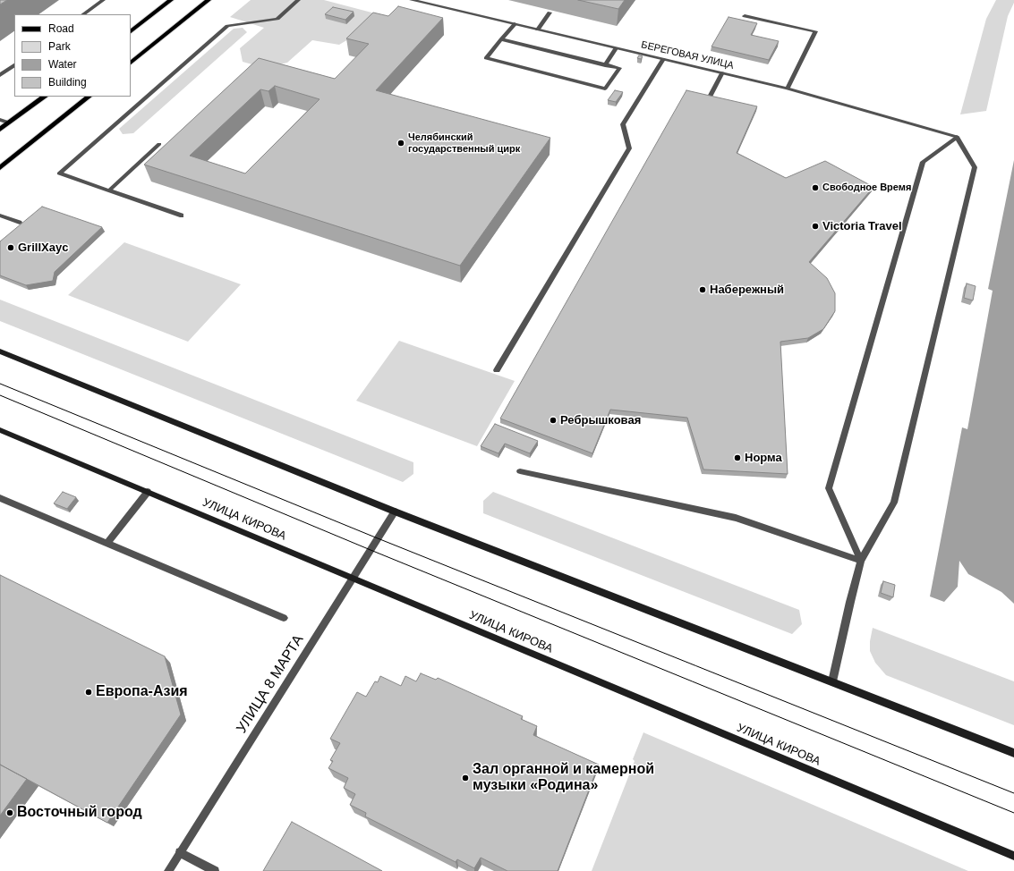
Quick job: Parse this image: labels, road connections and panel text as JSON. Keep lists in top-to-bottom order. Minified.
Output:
{"streets":{"main road":["УЛИЦА КИРОВА"],"street":["БЕРЕГОВАЯ УЛИЦА","УЛИЦА 8 МАРТА"]},"crossings":[["УЛИЦА КИРОВА","УЛИЦА 8 МАРТА"]],"places":["Челябинский государственный цирк","Свободное Время","Victoria Travel","GrillXayc","Набережный","Ребрышковая","Норма","Европа-Азия","Зал органной и камерной музыки «Родина»","Восточный город"],"legend":["Road","Park","Water","Building"]}
